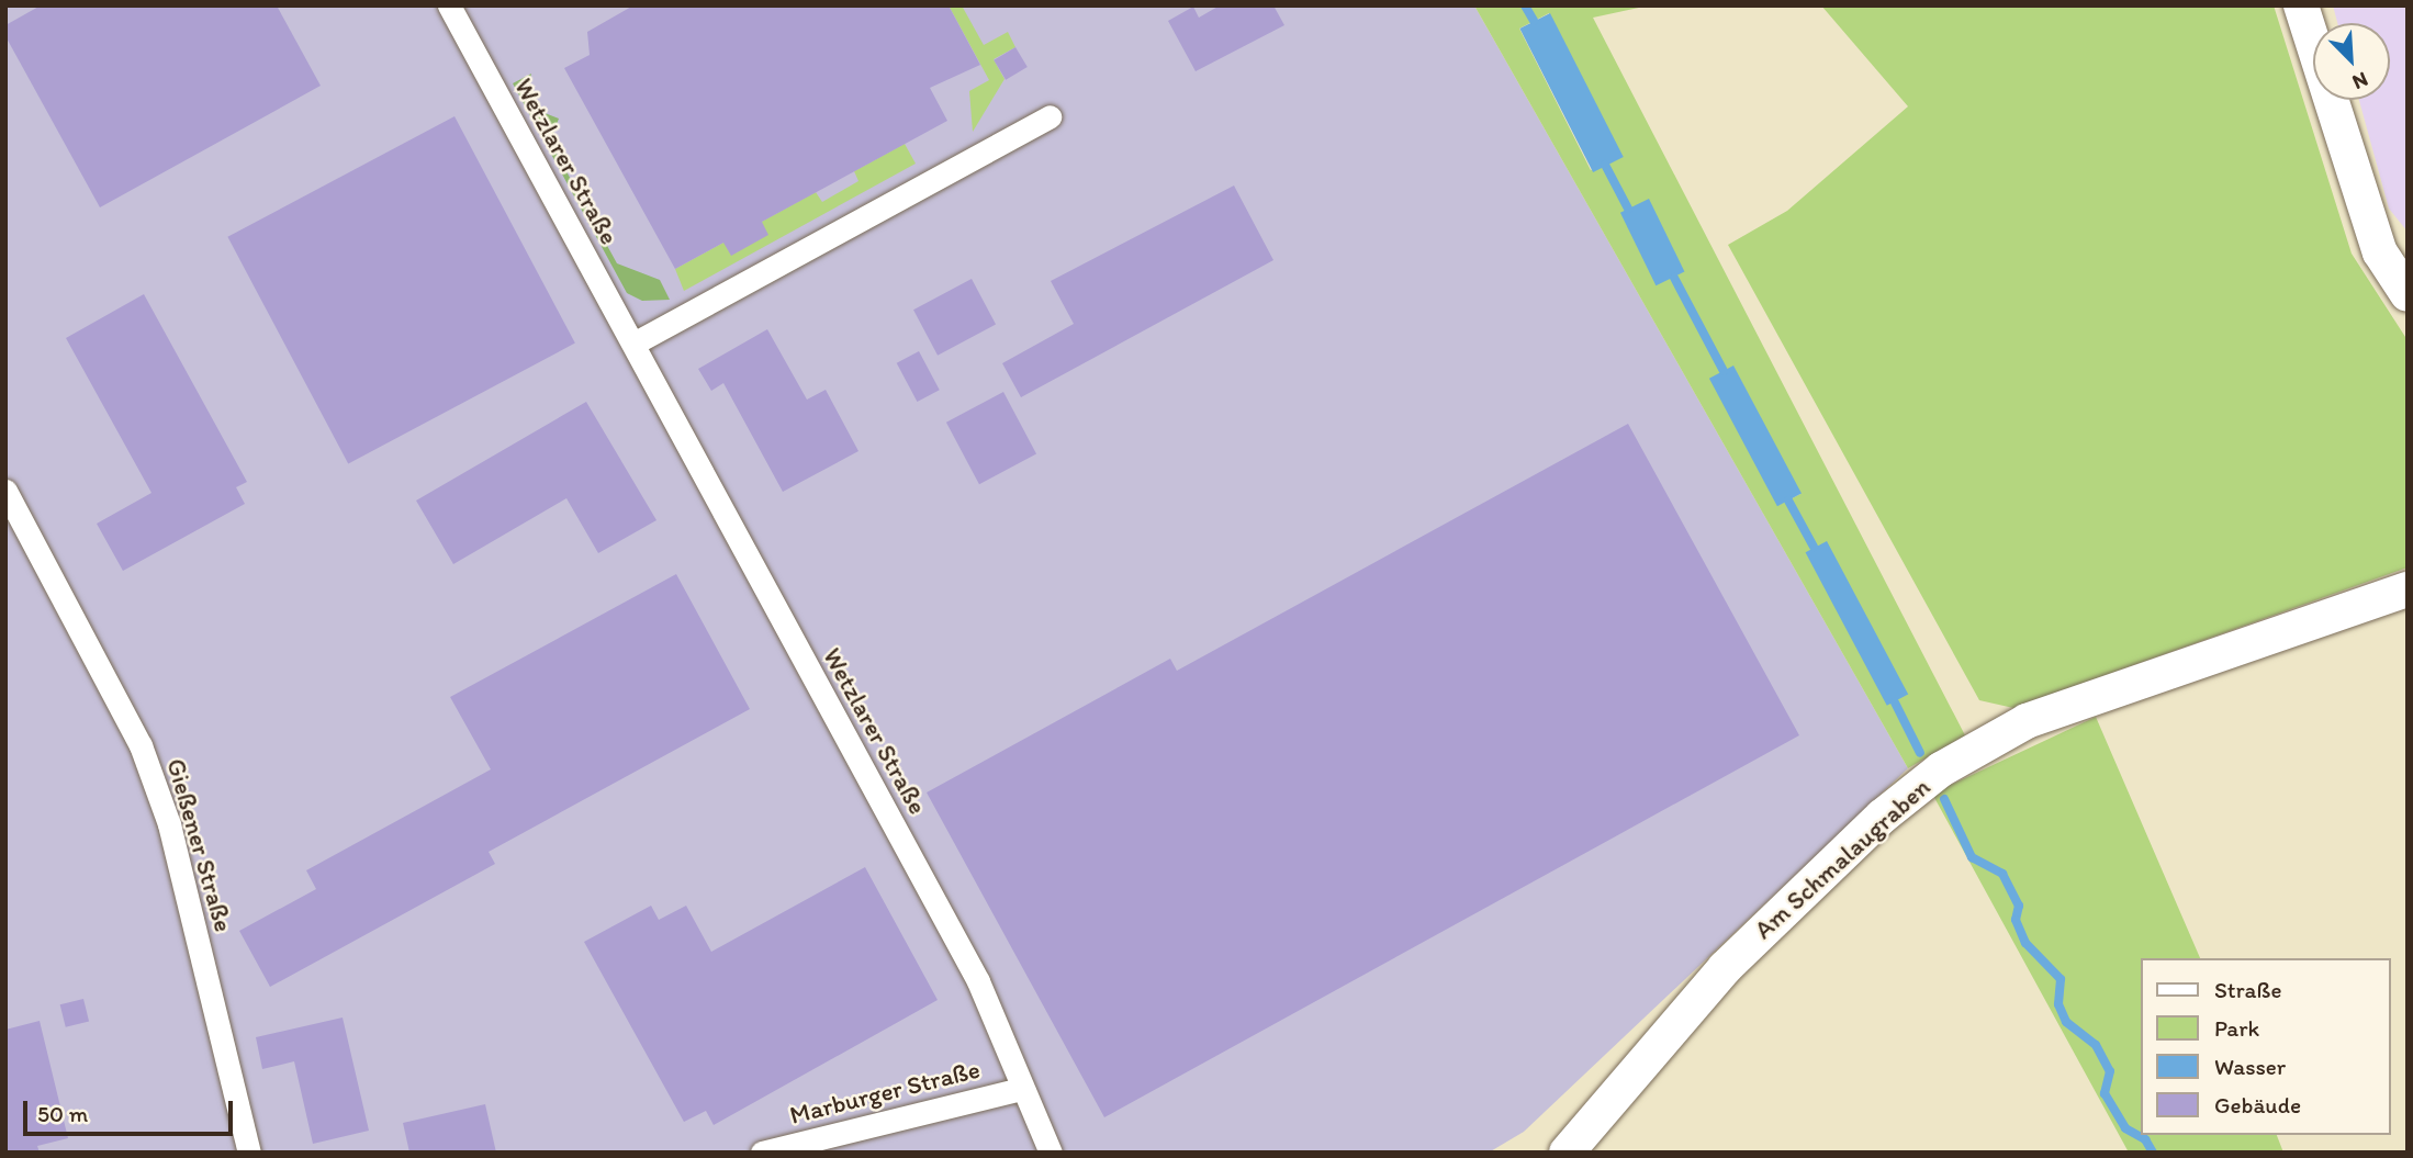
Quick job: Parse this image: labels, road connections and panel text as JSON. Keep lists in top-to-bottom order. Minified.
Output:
{"streets":{"main road":["Am Schmalaugraben"],"street":["Wetzlarer Straße","Gießener Straße","Marburger Straße"]},"crossings":[["Wetzlarer Straße","Marburger Straße"]],"legend":["Straße","Park","Wasser","Gebäude"],"scale_bar":"50 m","north":"bottom right"}
